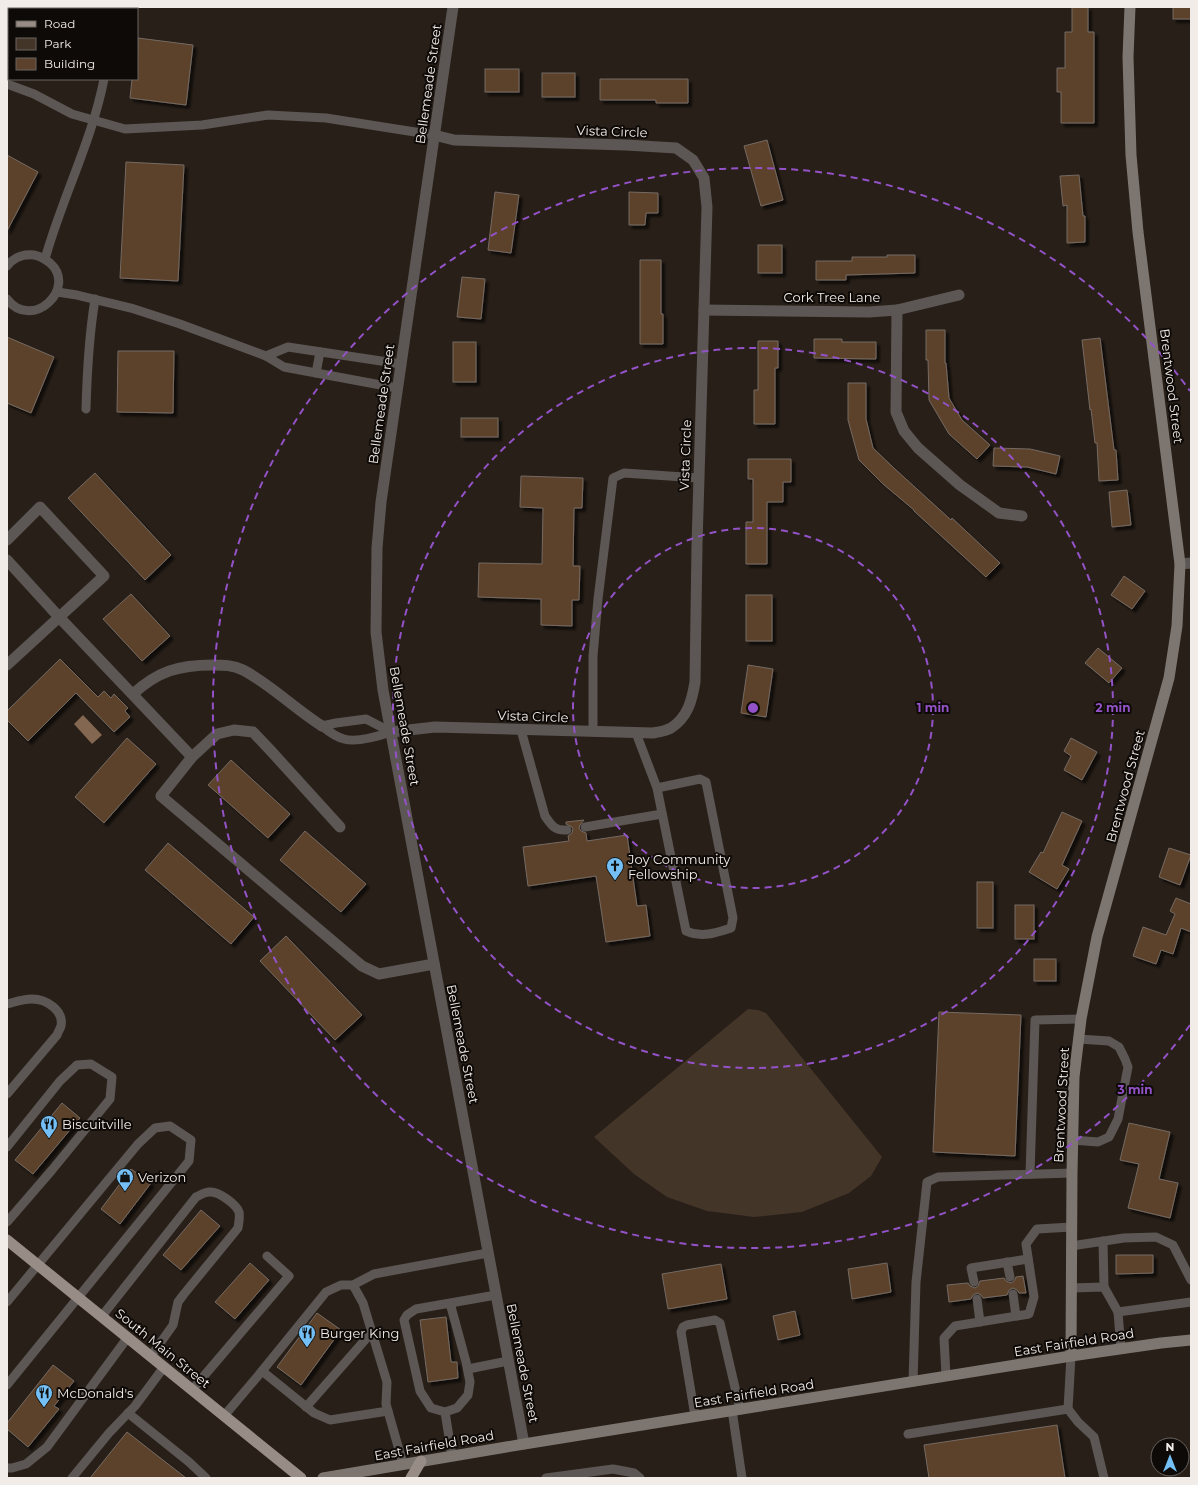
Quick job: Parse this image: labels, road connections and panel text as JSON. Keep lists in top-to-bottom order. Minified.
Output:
{"streets":{"main road":["Brentwood Street","East Fairfield Road","South Main Street"],"street":["Bellemeade Street","Vista Circle","Cork Tree Lane"]},"crossings":[["Bellemeade Street","Vista Circle"],["Bellemeade Street","East Fairfield Road"],["Vista Circle","Cork Tree Lane"],["Brentwood Street","East Fairfield Road"]],"places":{"church":["Joy Community Fellowship"],"restaurant":["Biscuitville","Burger King","McDonald's"],"shop":["Verizon"]},"legend":["Road","Park","Building"],"north":"top","rings":["1 min","2 min","3 min"]}
